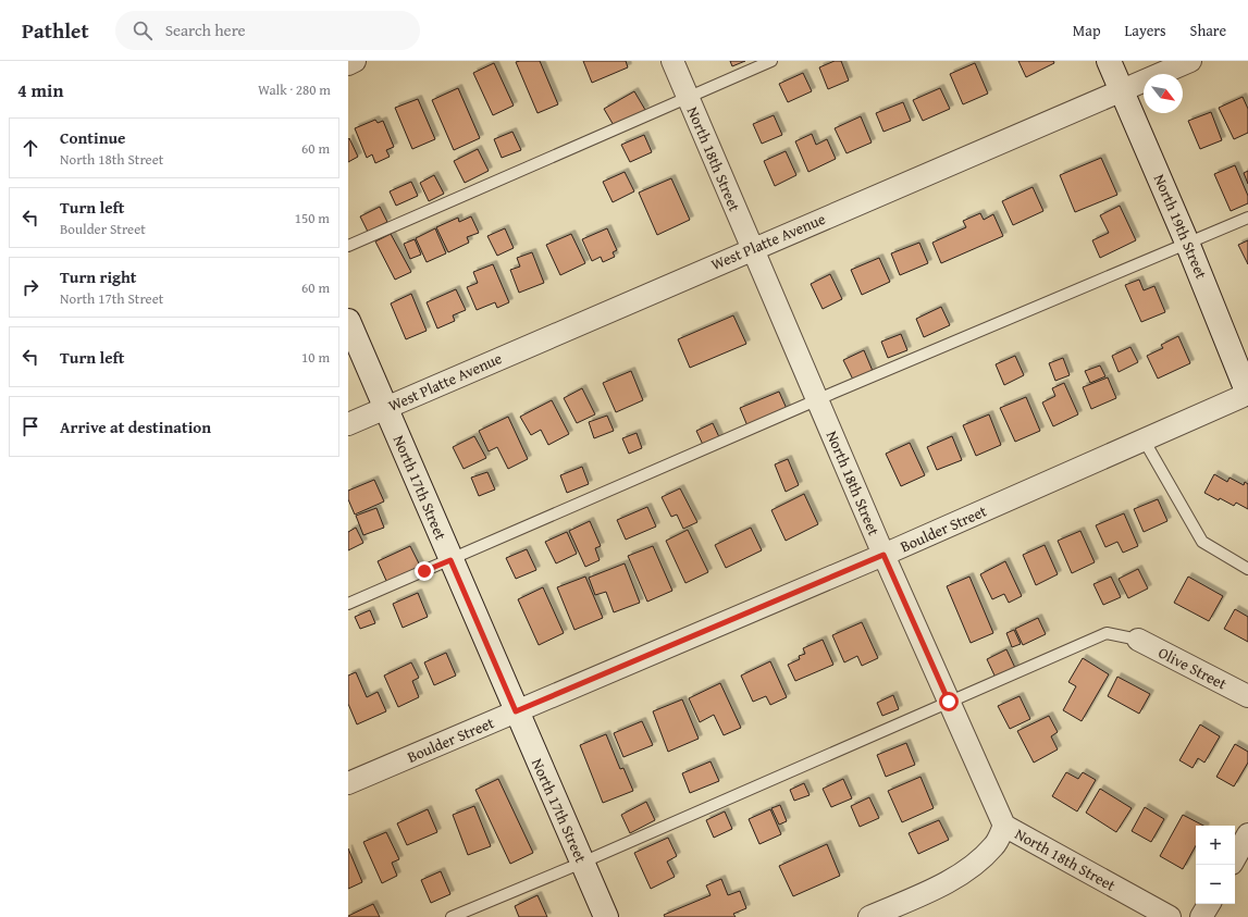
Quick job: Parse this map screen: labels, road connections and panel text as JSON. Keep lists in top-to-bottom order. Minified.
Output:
{"streets":{"street":["North 18th Street","North 19th Street","West Platte Avenue","North 17th Street","Boulder Street","Olive Street"]},"crossings":[["North 18th Street","West Platte Avenue"],["North 18th Street","Boulder Street"],["North 19th Street","West Platte Avenue"],["North 19th Street","Boulder Street"],["West Platte Avenue","North 17th Street"],["North 17th Street","Boulder Street"]],"north":"bottom right","page":{"header":"Pathlet","search":"Search here","nav":["Map","Layers","Share"],"heading":["4 min","Walk · 280 m"],"list":[["Continue","North 18th Street","60 m"],["Turn left","Boulder Street","150 m"],["Turn right","North 17th Street","60 m"],["Turn left","10 m"],"Arrive at destination"],"map_buttons":["+","−"]}}
